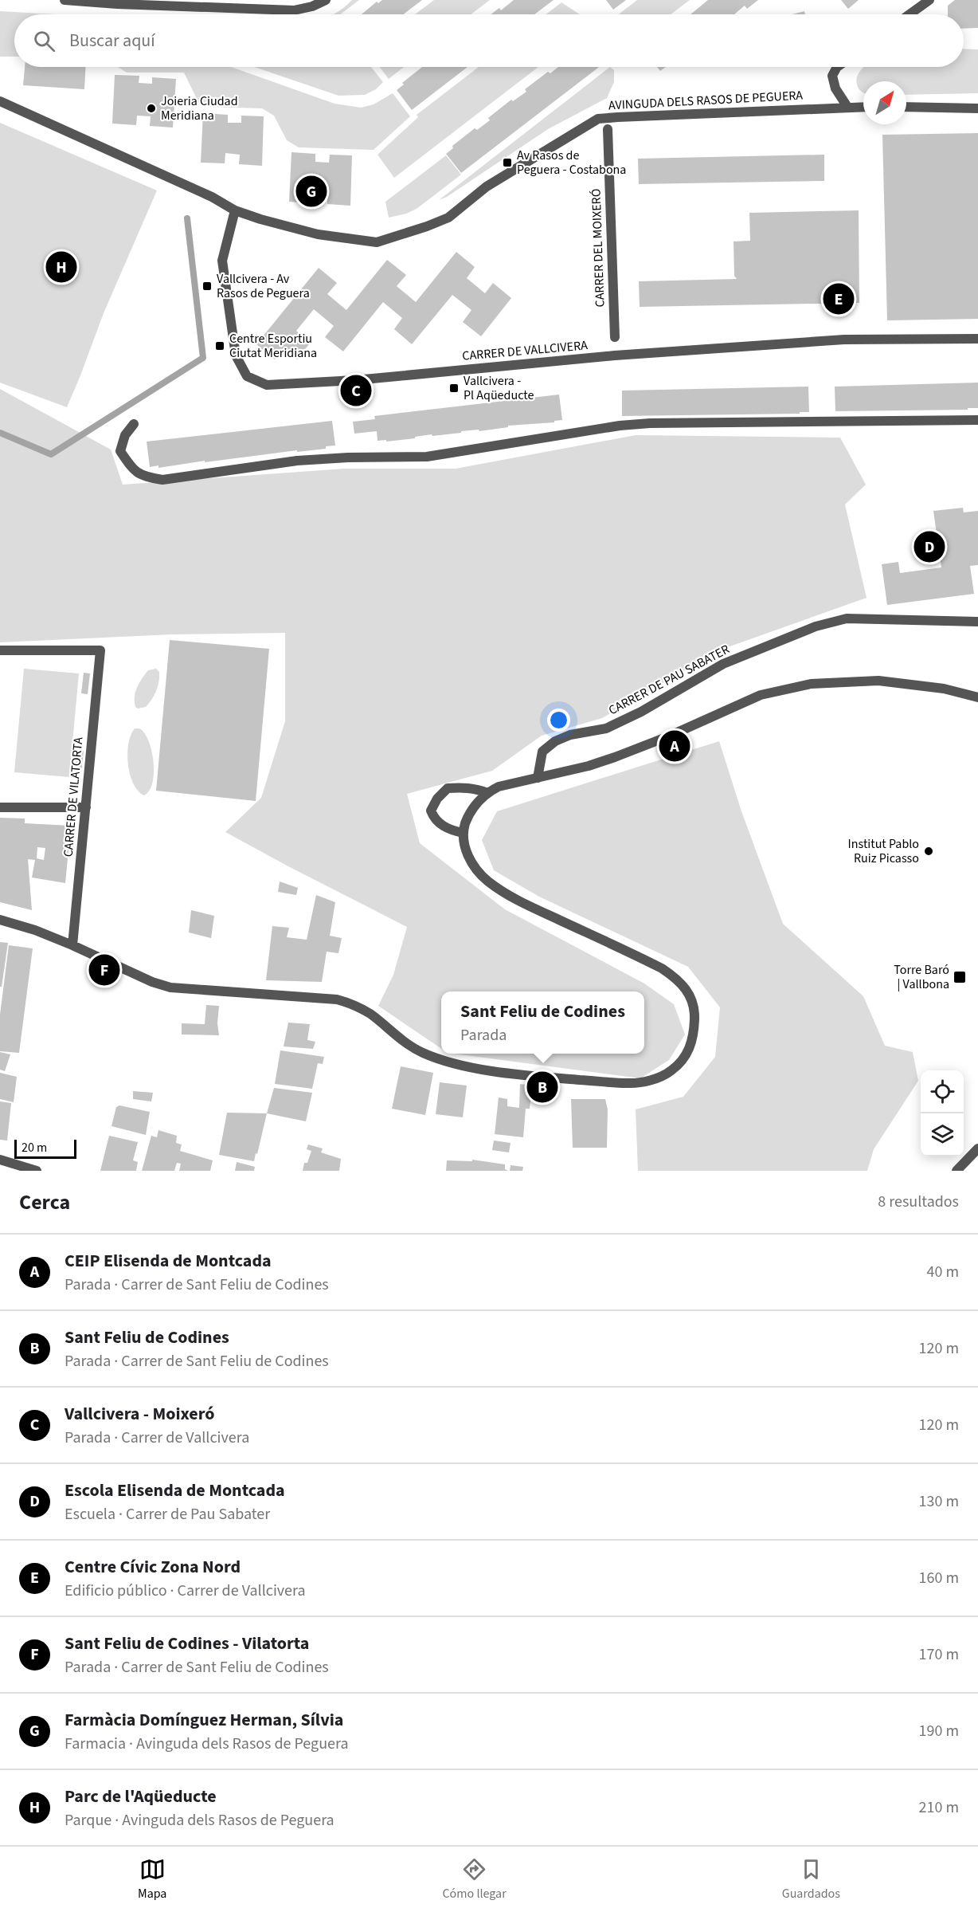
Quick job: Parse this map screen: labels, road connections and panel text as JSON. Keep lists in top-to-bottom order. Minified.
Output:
{"streets":{"street":["AVINGUDA DELS RASOS DE PEGUERA","CARRER DEL MOIXERÓ","CARRER DE VALLCIVERA","CARRER DE PAU SABATER","CARRER DE VILATORTA"]},"crossings":[["AVINGUDA DELS RASOS DE PEGUERA","CARRER DE VALLCIVERA"]],"places":{"other":["Joieria Ciudad Meridiana","Institut Pablo Ruiz Picasso"],"transit":["Av Rasos de Peguera - Costabona","Vallcivera - Av Rasos de Peguera","Centre Esportiu Ciutat Meridiana","Vallcivera - Pl Aqüeducte","Torre Baró | Vallbona"]},"scale_bar":"20 m","north":"top right","page":{"search":"Buscar aquí","pins":["G","H","E","C","D","A","F","B"],"popup":["Sant Feliu de Codines","Parada"],"scale":"20 m","heading":["Cerca","8 resultados"],"list":[{"mark":"A","name":"CEIP Elisenda de Montcada","note":"Parada · Carrer de Sant Feliu de Codines","value":"40 m"},{"mark":"B","name":"Sant Feliu de Codines","note":"Parada · Carrer de Sant Feliu de Codines","value":"120 m"},{"mark":"C","name":"Vallcivera - Moixeró","note":"Parada · Carrer de Vallcivera","value":"120 m"},{"mark":"D","name":"Escola Elisenda de Montcada","note":"Escuela · Carrer de Pau Sabater","value":"130 m"},{"mark":"E","name":"Centre Cívic Zona Nord","note":"Edificio público · Carrer de Vallcivera","value":"160 m"},{"mark":"F","name":"Sant Feliu de Codines - Vilatorta","note":"Parada · Carrer de Sant Feliu de Codines","value":"170 m"},{"mark":"G","name":"Farmàcia Domínguez Herman, Sílvia","note":"Farmacia · Avinguda dels Rasos de Peguera","value":"190 m"},{"mark":"H","name":"Parc de l'Aqüeducte","note":"Parque · Avinguda dels Rasos de Peguera","value":"210 m"}],"nav":["Mapa","Cómo llegar","Guardados"]}}
